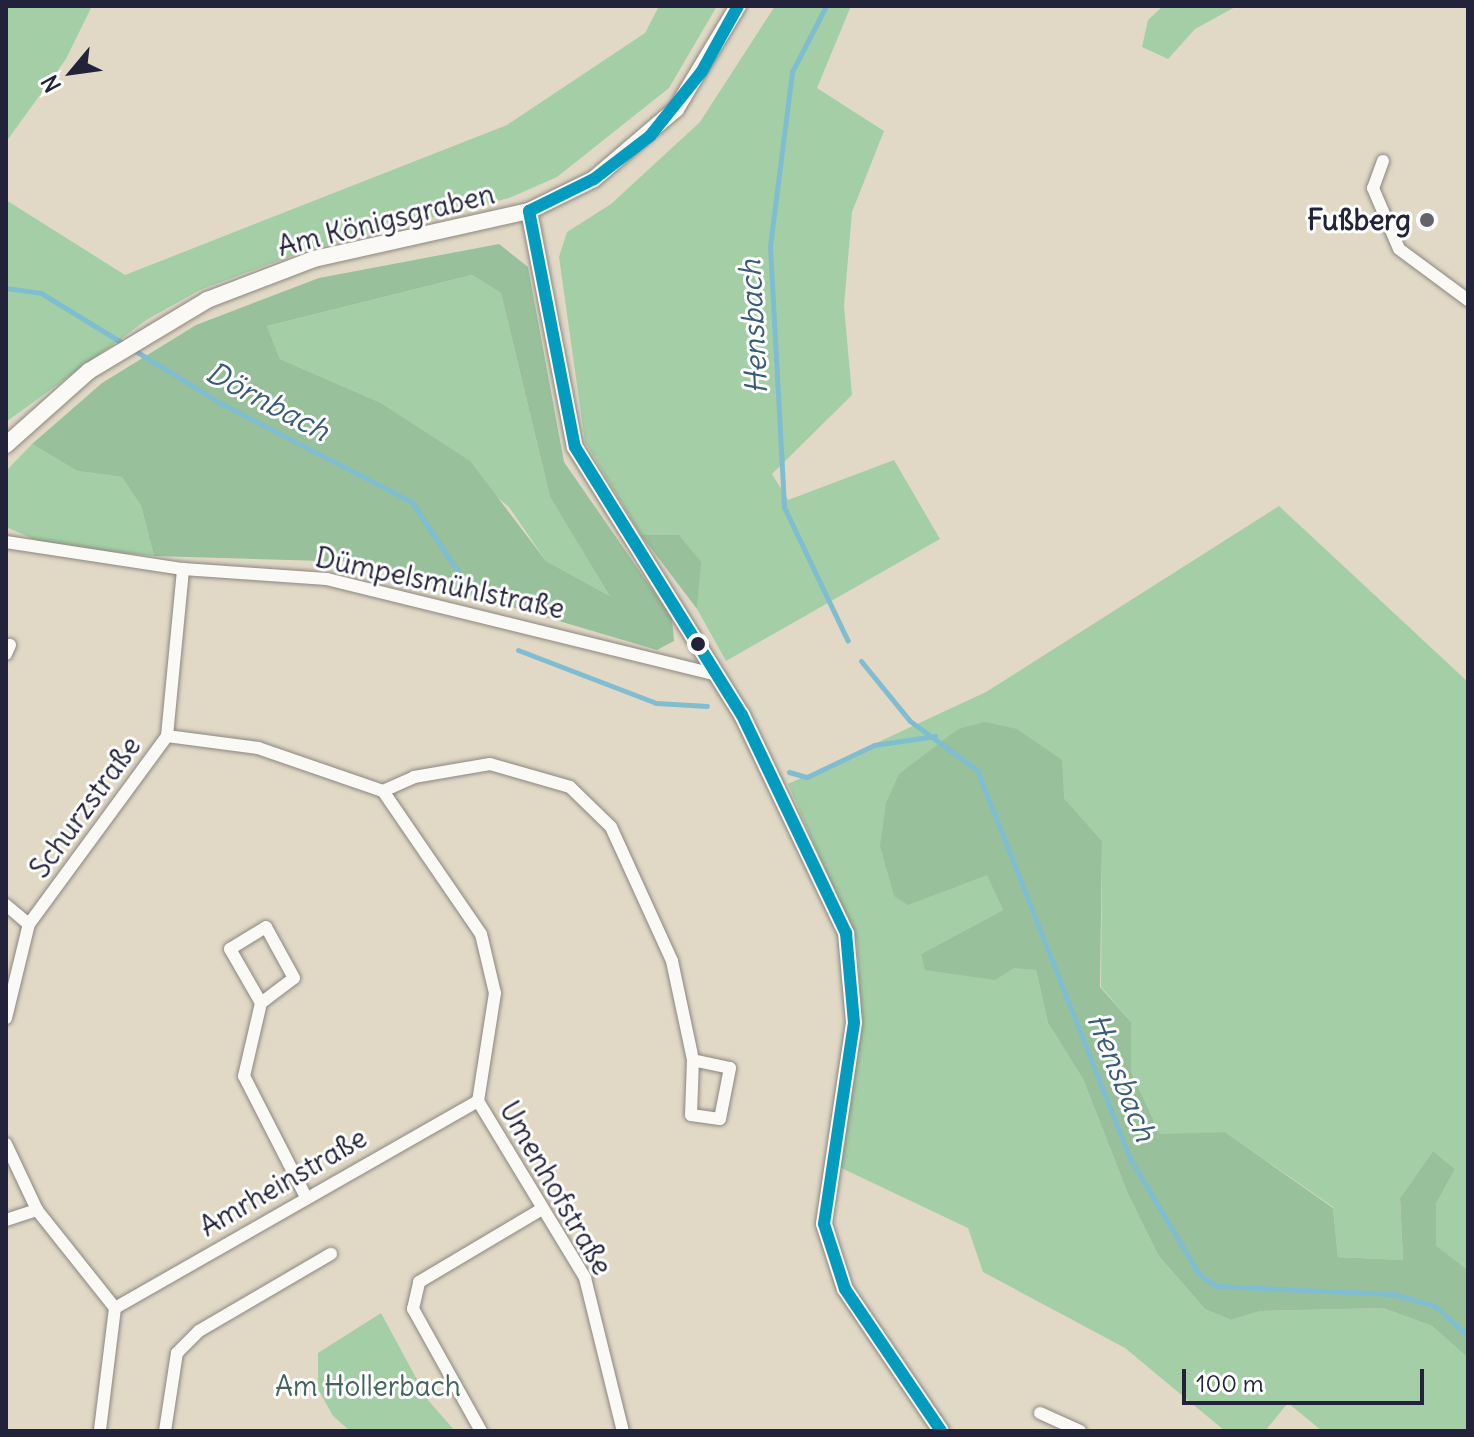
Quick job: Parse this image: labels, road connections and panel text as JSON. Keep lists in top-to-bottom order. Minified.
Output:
{"streets":{"street":["Am Königsgraben","Dümpelsmühlstraße","Schurzstraße","Amrheinstraße","Umenhofstraße"]},"crossings":[["Dümpelsmühlstraße","Schurzstraße"],["Amrheinstraße","Umenhofstraße"]],"water":["Hensbach","Dörnbach"],"parks":["Am Hollerbach"],"places":["Fußberg"],"scale_bar":"100 m","north":"bottom left"}
